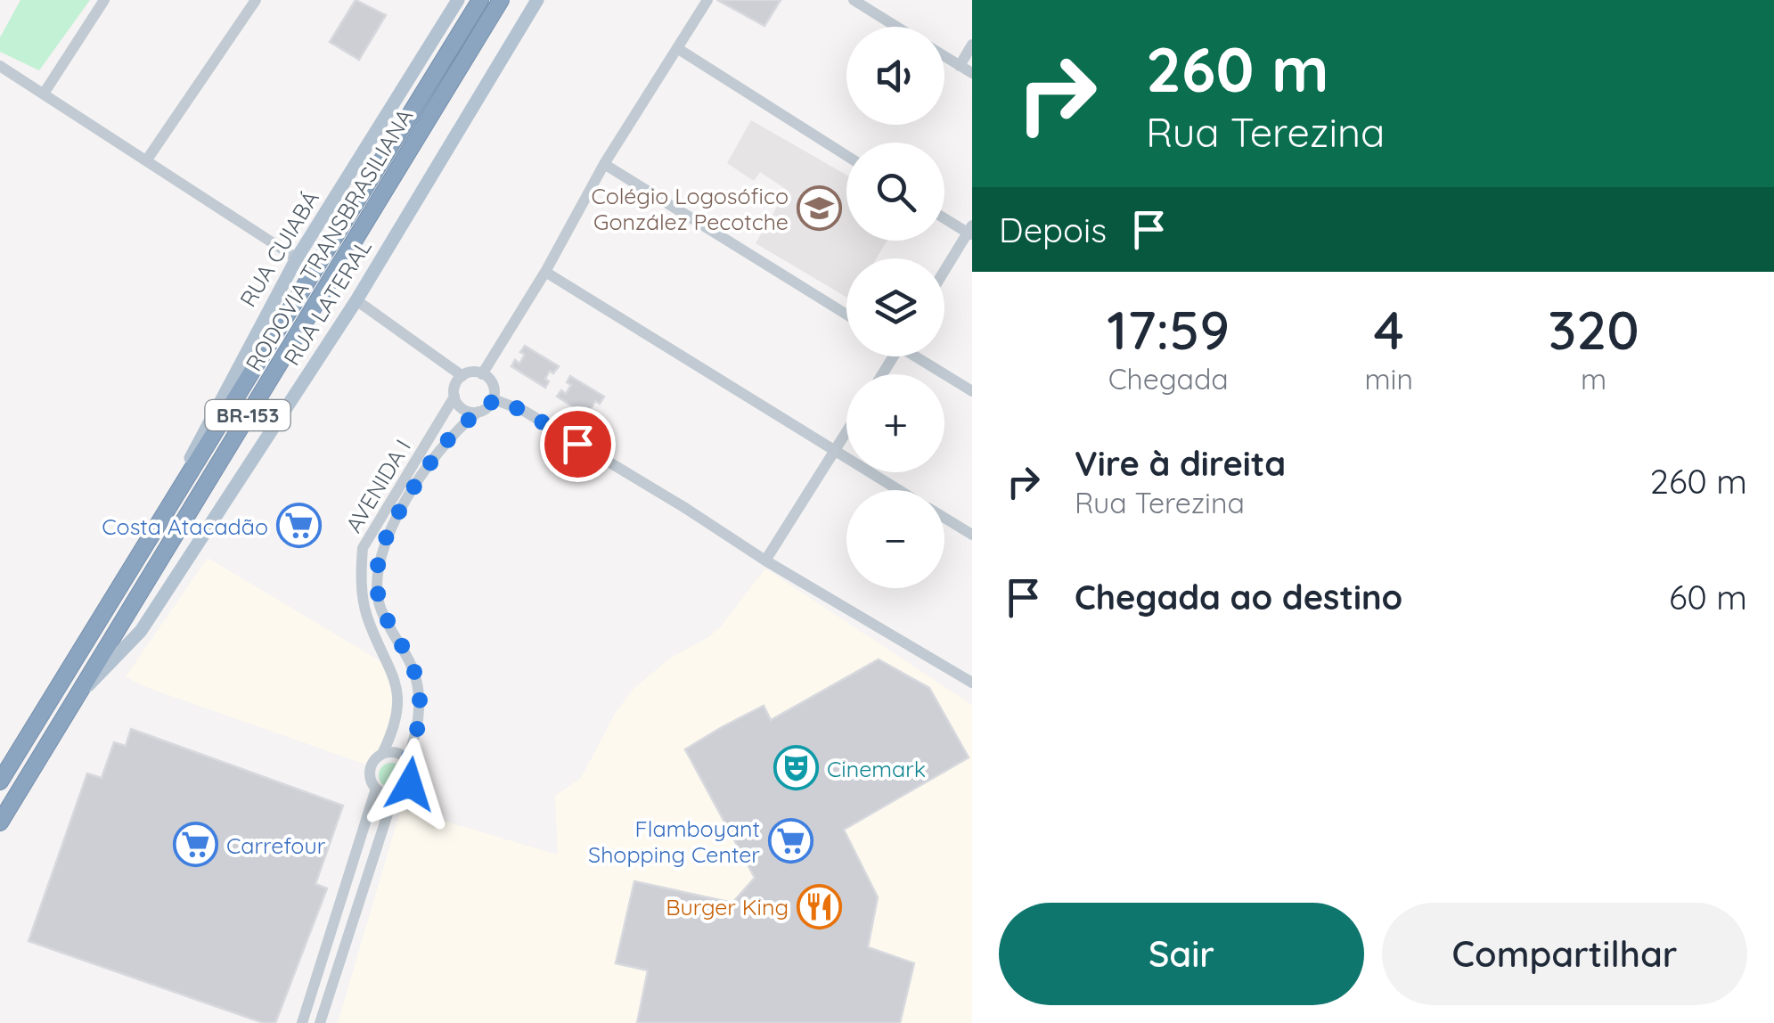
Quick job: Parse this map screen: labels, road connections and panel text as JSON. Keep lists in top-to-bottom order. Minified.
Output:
{"streets":{"highway":["RODOVIA TRANSBRASILIANA","BR-153"],"main road":["RUA CUIABÁ","RUA LATERAL"],"street":["AVENIDA I"]},"crossings":[["RODOVIA TRANSBRASILIANA","RUA CUIABÁ"],["RODOVIA TRANSBRASILIANA","RUA LATERAL"]],"places":{"school or university":["Colégio Logosófico González Pecotche"],"supermarket":["Costa Atacadão","Flamboyant Shopping Center","Carrefour"],"theatre":["Cinemark"],"restaurant":["Burger King"]},"page":{"turn":["260 m","Rua Terezina"],"map_buttons":["+","−"],"then":"Depois","eta":["17:59","Chegada","4","min","320","m"],"list":[{"name":"Vire à direita","note":"Rua Terezina","value":"260 m"},{"name":"Chegada ao destino","value":"60 m"}],"buttons":["Sair","Compartilhar"]}}
